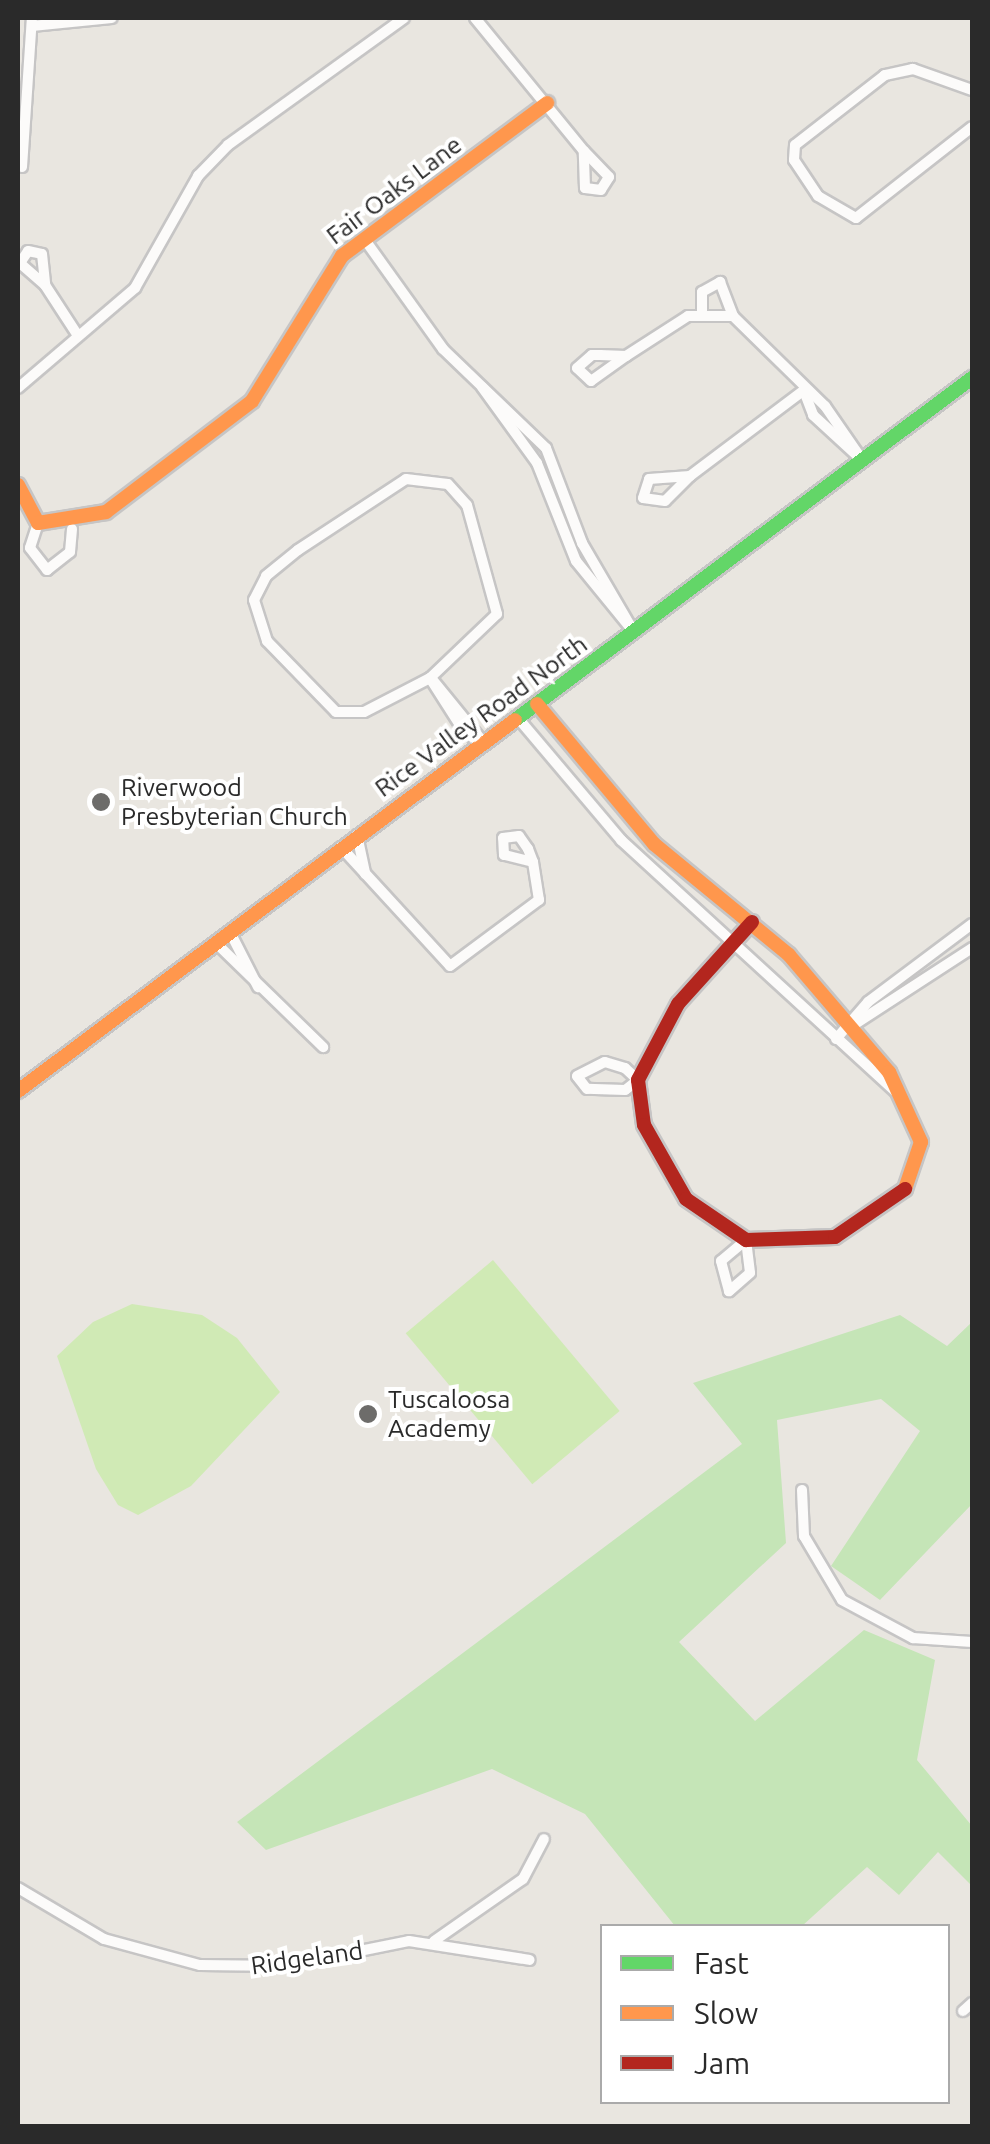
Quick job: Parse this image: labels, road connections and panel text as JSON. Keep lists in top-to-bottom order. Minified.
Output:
{"streets":{"street":["Fair Oaks Lane","Rice Valley Road North","Ridgeland"]},"places":["Riverwood Presbyterian Church","Tuscaloosa Academy"],"legend":["Fast","Slow","Jam"]}
